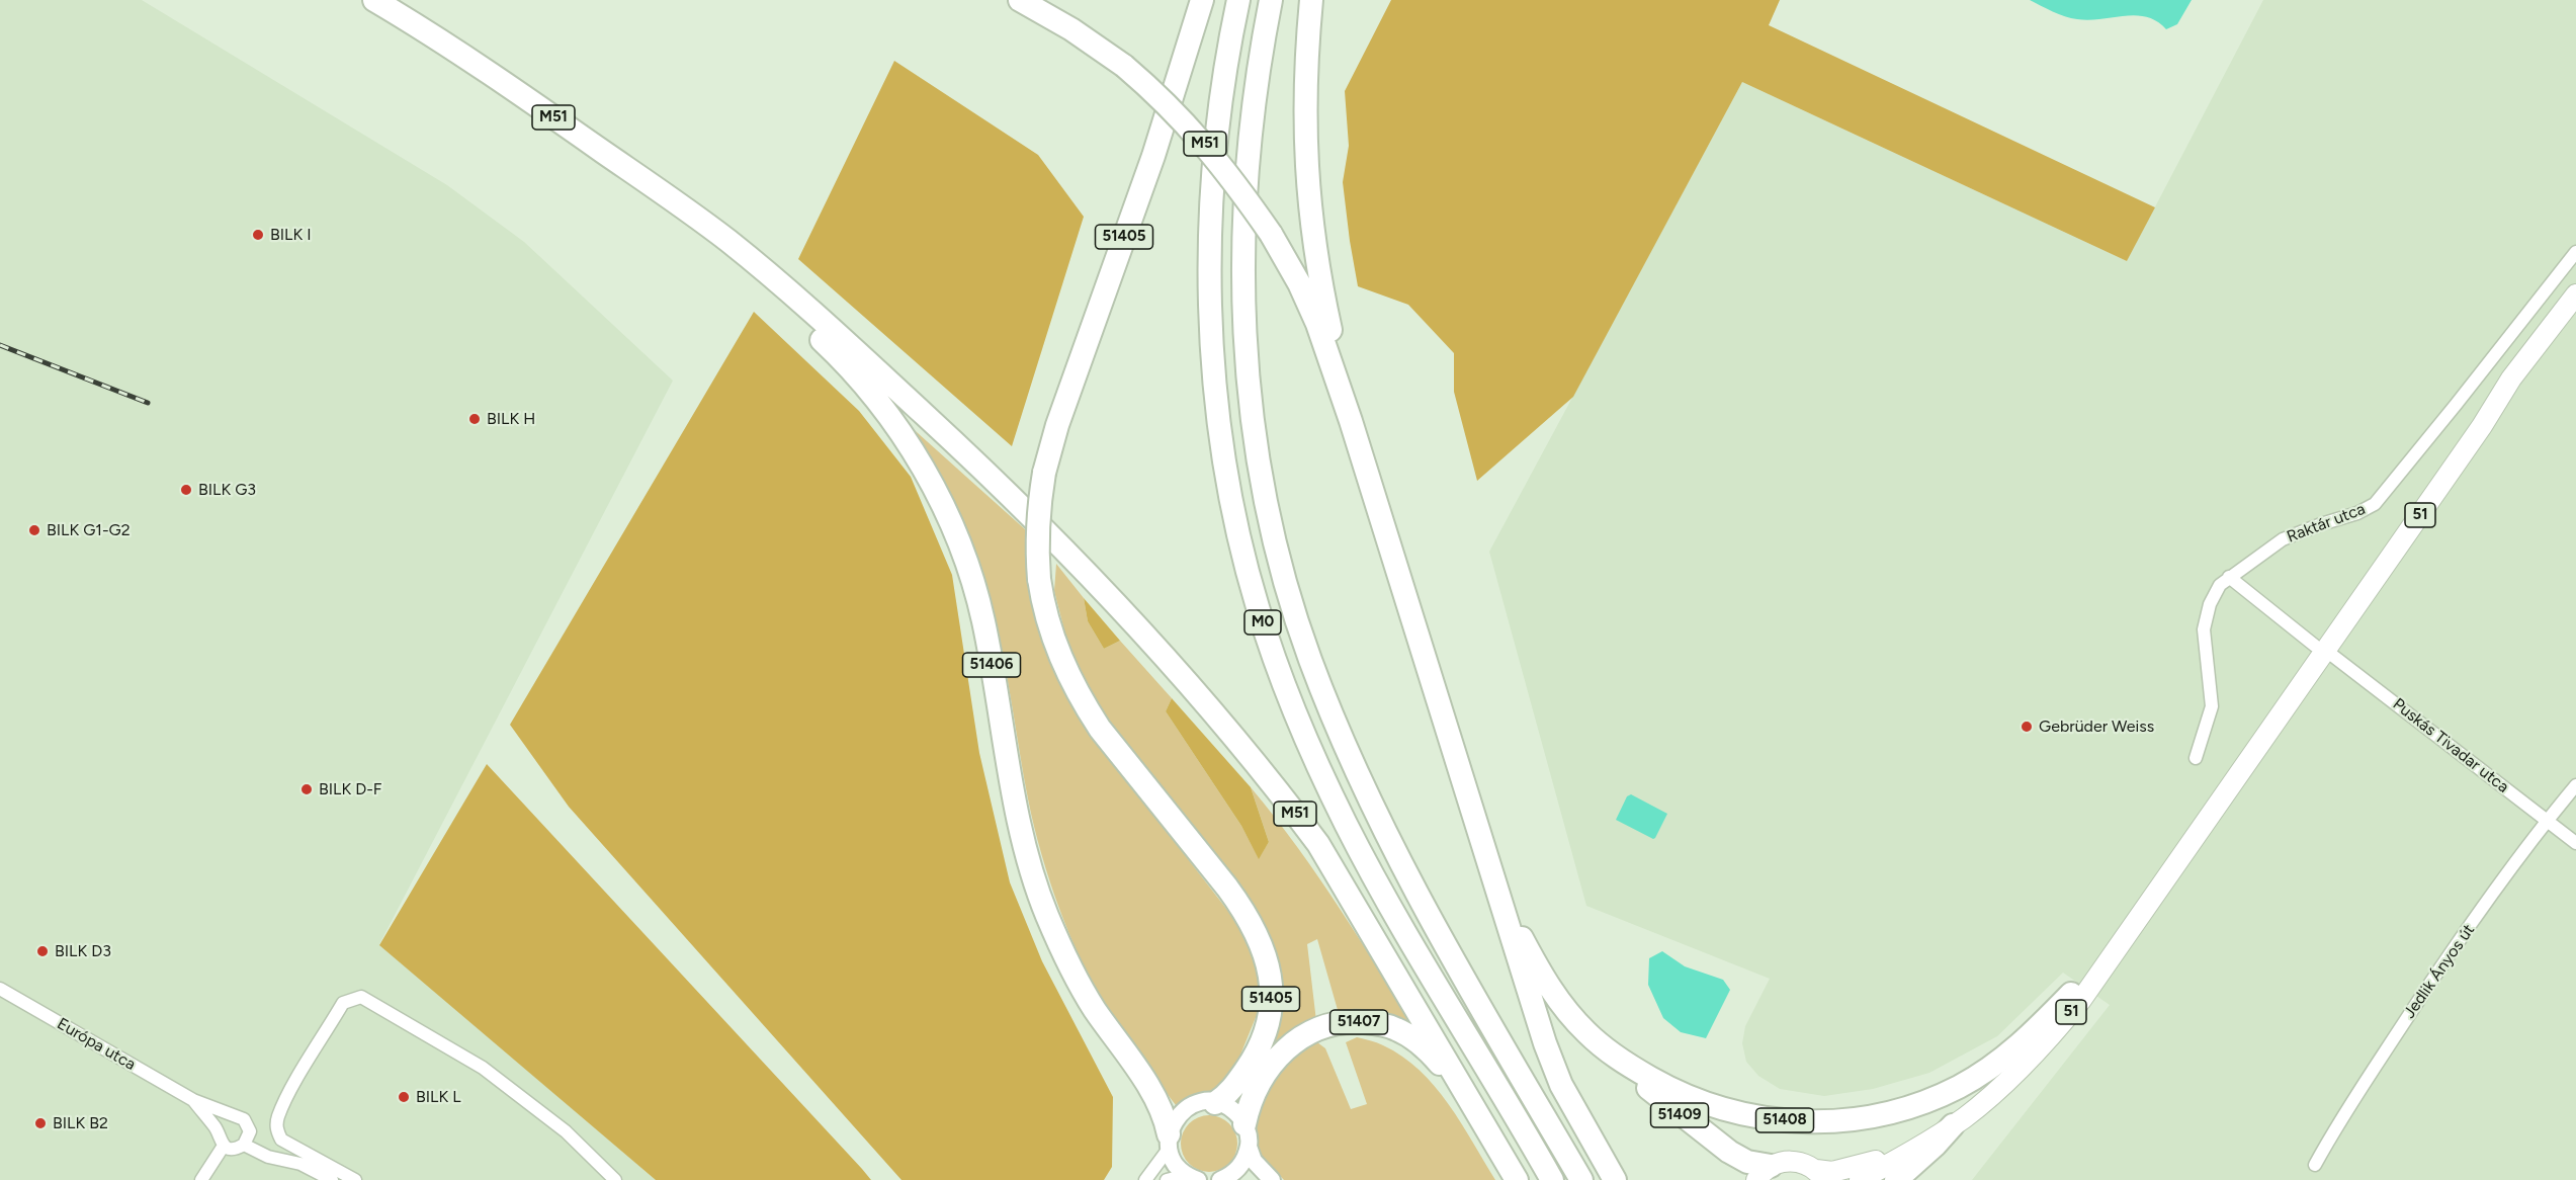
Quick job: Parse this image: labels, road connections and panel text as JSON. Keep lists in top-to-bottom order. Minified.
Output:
{"streets":{"highway":["M51","51405","M0","51406","51407","51409","51408"],"main road":["51"],"street":["Raktár utca","Puskás Tivadar utca","Jedlik Ányos út","Európa utca"]},"crossings":[["M51","51406"],["M51","51407"],["51","Puskás Tivadar utca"],["51","51409"],["51","51408"],["Raktár utca","Puskás Tivadar utca"],["Puskás Tivadar utca","Jedlik Ányos út"],["51409","51408"]],"places":["BILK I","BILK H","BILK G3","BILK G1-G2","Gebrüder Weiss","BILK D-F","BILK D3","BILK L","BILK B2"]}
